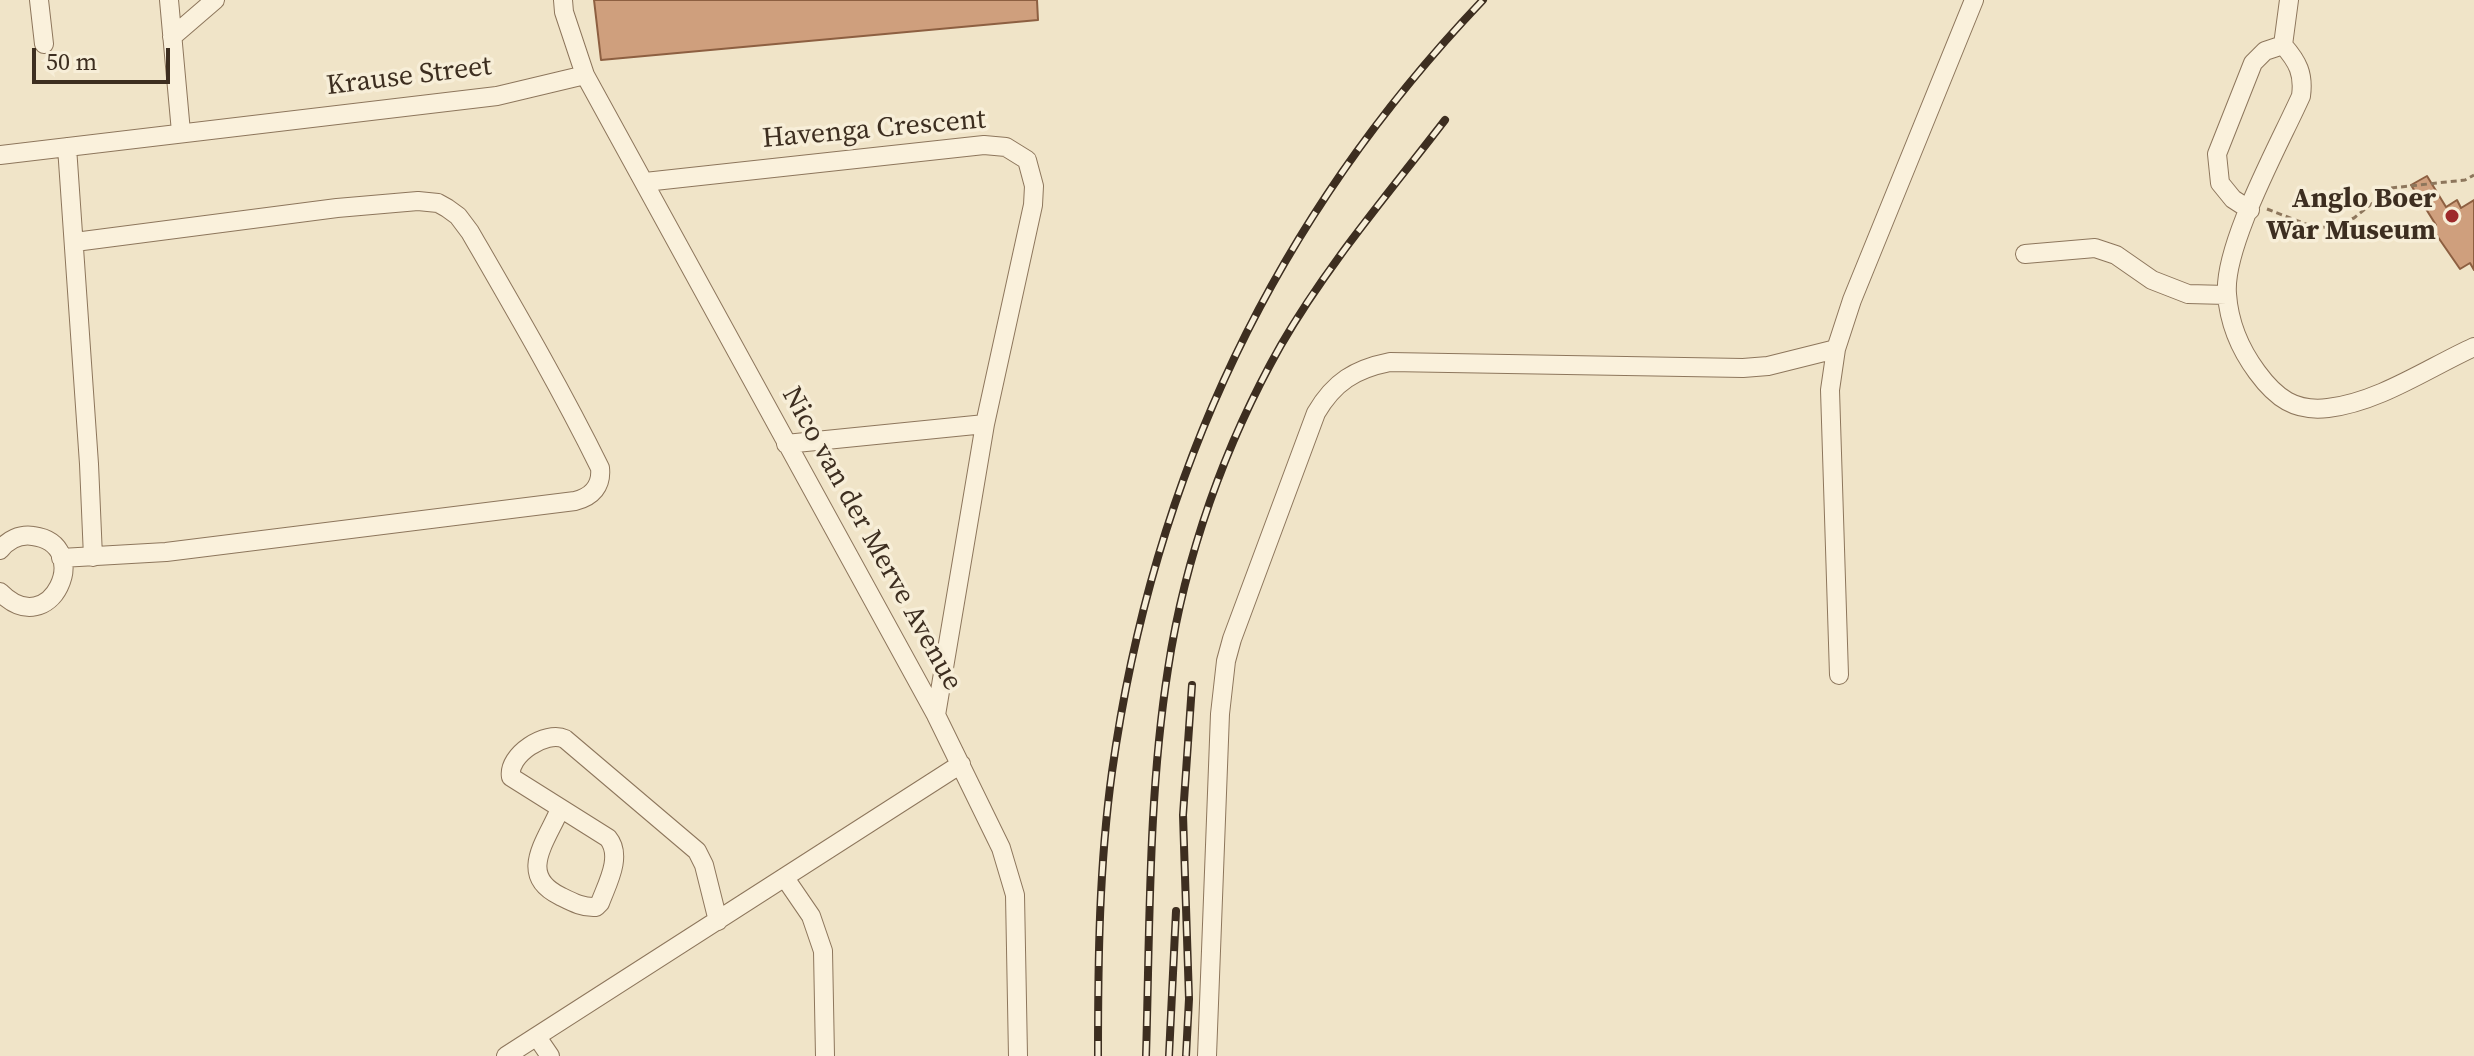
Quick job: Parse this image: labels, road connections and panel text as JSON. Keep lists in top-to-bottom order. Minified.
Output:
{"streets":{"street":["Krause Street","Havenga Crescent","Nico van der Merve Avenue"]},"crossings":[["Krause Street","Nico van der Merve Avenue"],["Havenga Crescent","Nico van der Merve Avenue"]],"places":["Anglo Boer War Museum"],"scale_bar":"50 m"}
